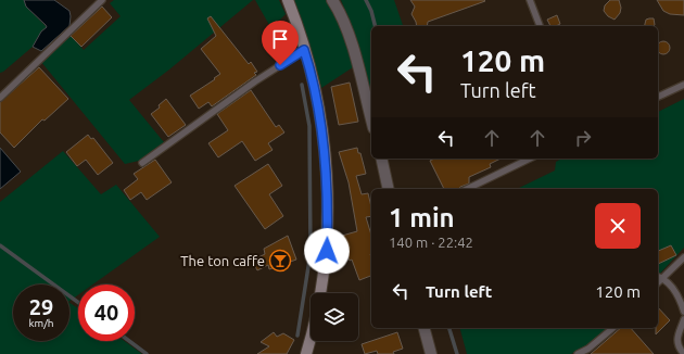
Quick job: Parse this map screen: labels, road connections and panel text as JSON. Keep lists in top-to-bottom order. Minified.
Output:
{"places":{"bar":["The ton caffe"]},"page":{"turn":["120 m","Turn left"],"heading":["1 min","140 m · 22:42"],"list":[{"name":"Turn left","value":"120 m"}],"speed":"29 km/h","limit":"40"}}
